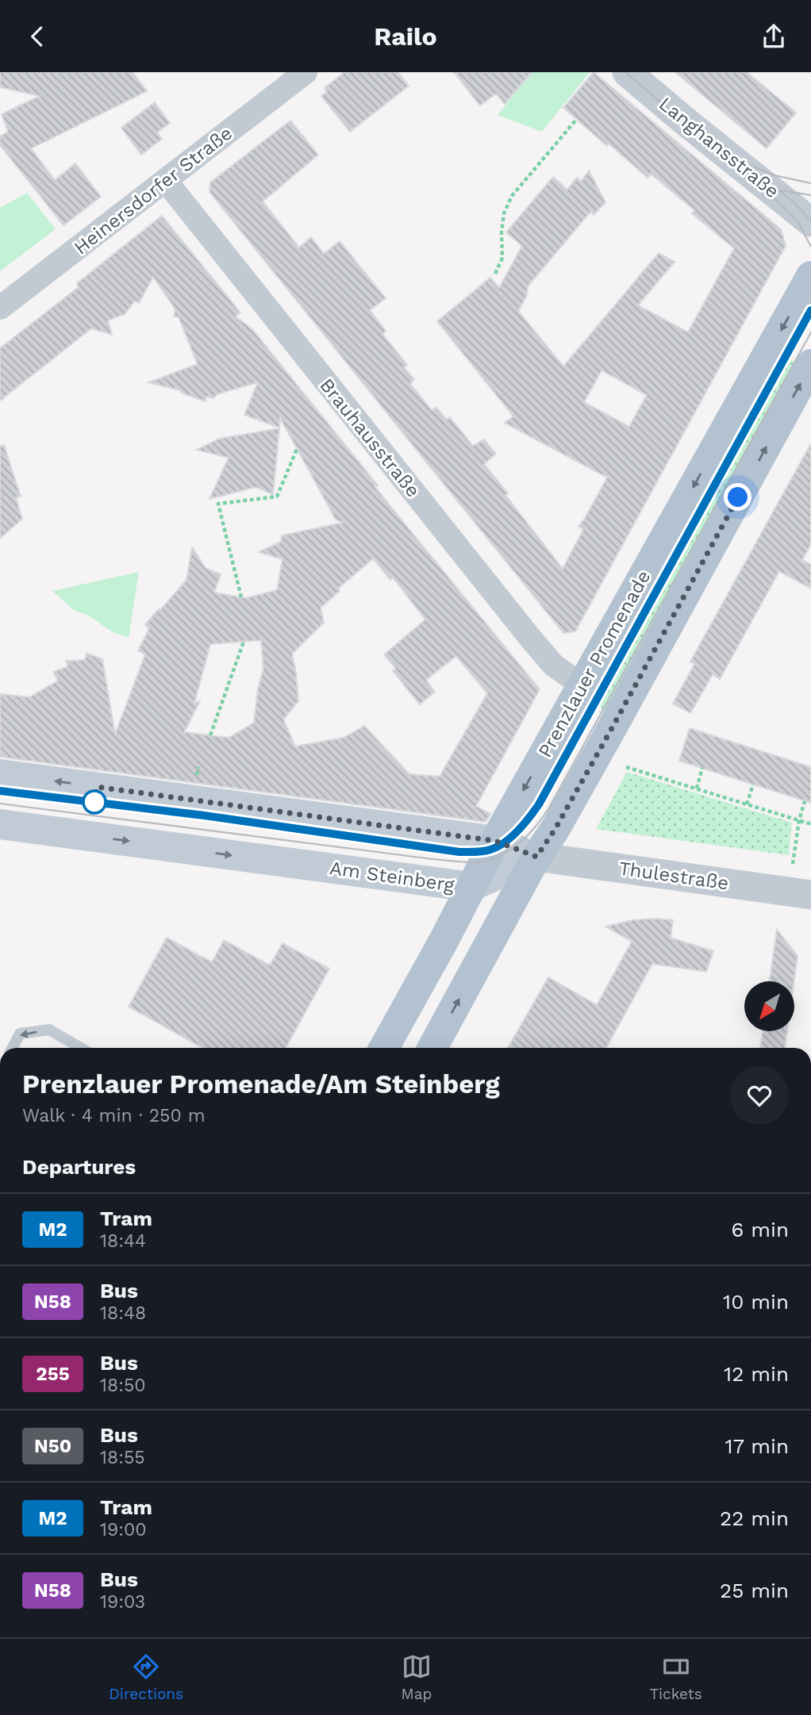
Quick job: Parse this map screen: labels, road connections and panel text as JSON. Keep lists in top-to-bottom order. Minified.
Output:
{"streets":{"main road":["Prenzlauer Promenade","Am Steinberg"],"street":["Langhansstraße","Heinersdorfer Straße","Brauhausstraße","Thulestraße"]},"crossings":[["Heinersdorfer Straße","Brauhausstraße"],["Brauhausstraße","Prenzlauer Promenade"],["Prenzlauer Promenade","Am Steinberg"],["Thulestraße","Am Steinberg"]],"lines":["tram line M2"],"north":"bottom left","page":{"header":"Railo","heading":[["Prenzlauer Promenade/Am Steinberg","Walk · 4 min · 250 m"],"Departures"],"list":[{"mark":"M2","name":"Tram","note":"18:44","value":"6 min"},{"mark":"N58","name":"Bus","note":"18:48","value":"10 min"},{"mark":"255","name":"Bus","note":"18:50","value":"12 min"},{"mark":"N50","name":"Bus","note":"18:55","value":"17 min"},{"mark":"M2","name":"Tram","note":"19:00","value":"22 min"},{"mark":"N58","name":"Bus","note":"19:03","value":"25 min"}],"tabs":["Directions","Map","Tickets"]}}
